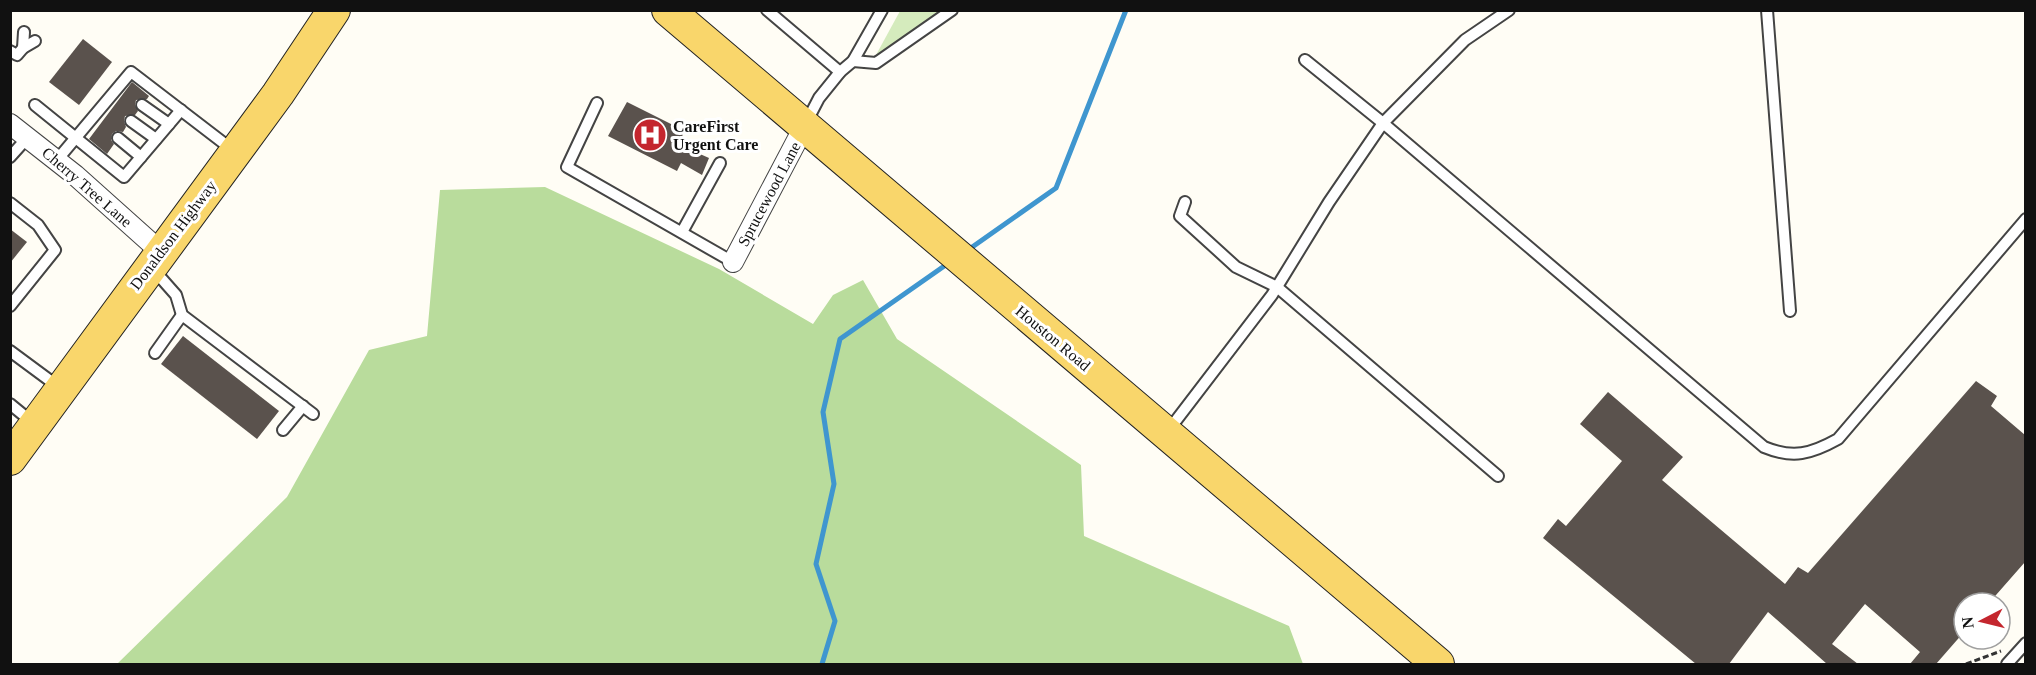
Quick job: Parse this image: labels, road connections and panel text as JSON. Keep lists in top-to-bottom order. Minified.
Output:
{"streets":{"main road":["Donaldson Highway","Houston Road"],"street":["Cherry Tree Lane","Sprucewood Lane"]},"crossings":[["Cherry Tree Lane","Donaldson Highway"],["Sprucewood Lane","Houston Road"]],"places":{"hospital":["CareFirst Urgent Care"]},"north":"left"}
